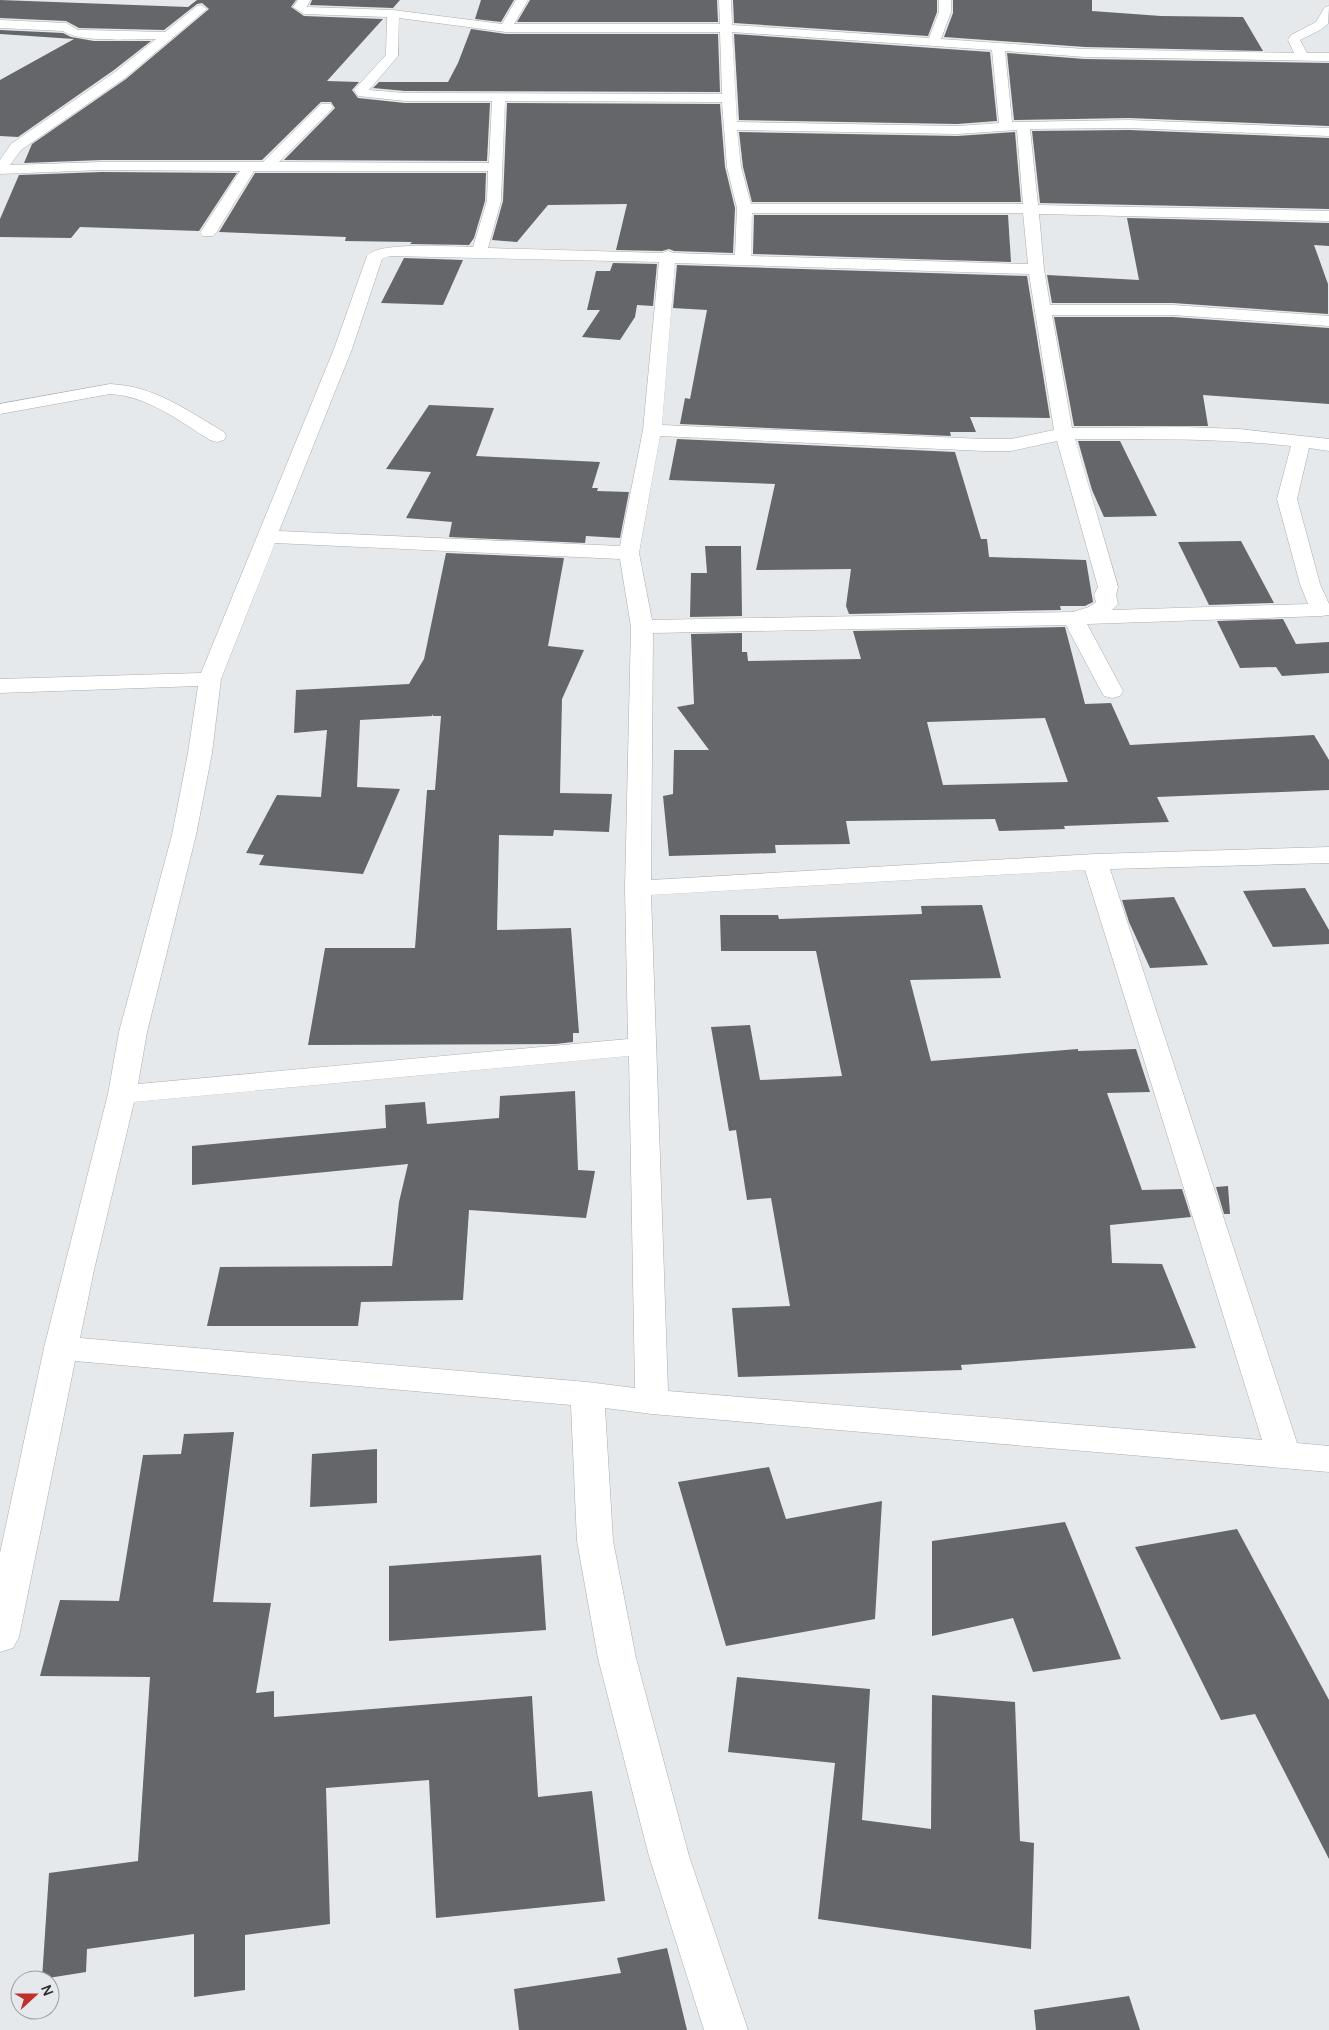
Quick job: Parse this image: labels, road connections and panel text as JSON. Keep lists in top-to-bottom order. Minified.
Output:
{"north":"right"}
